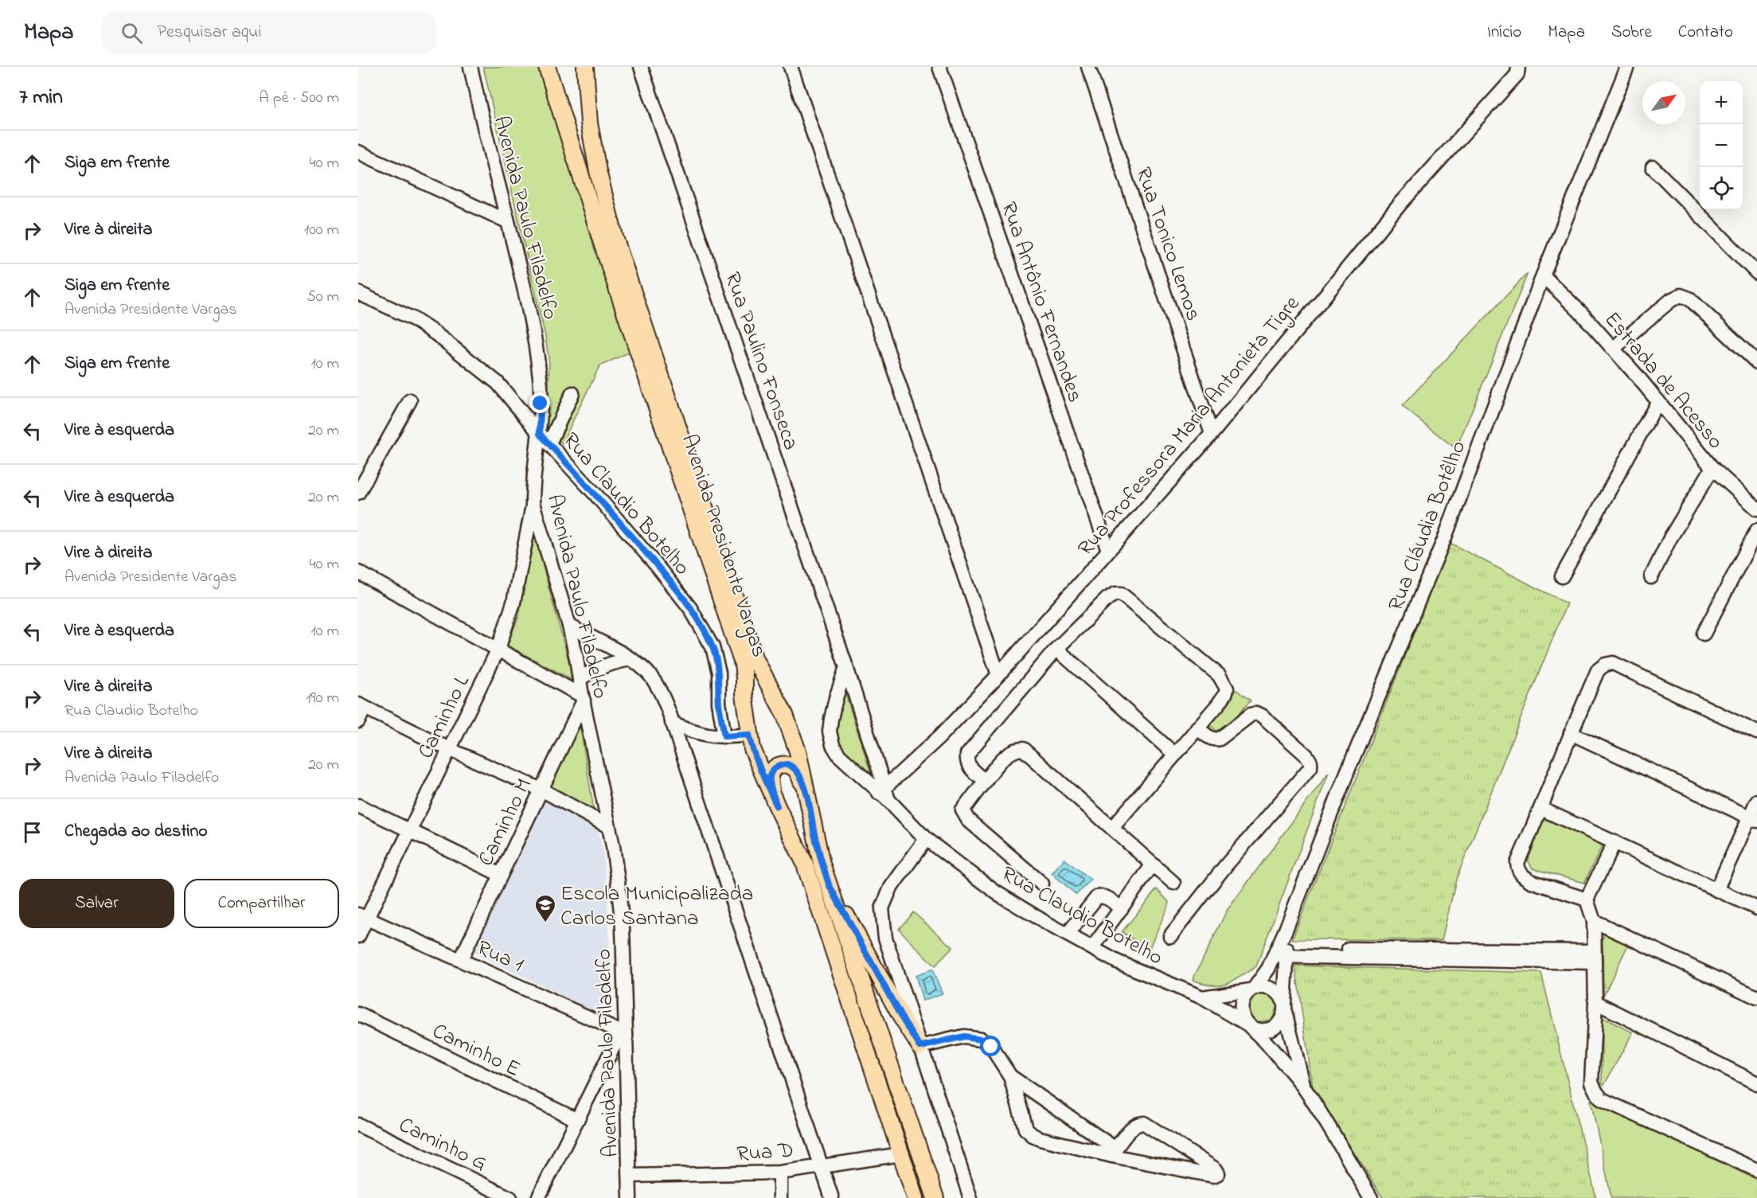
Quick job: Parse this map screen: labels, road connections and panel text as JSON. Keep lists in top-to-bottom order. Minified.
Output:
{"streets":{"main road":["Avenida Presidente Vargas"],"street":["Avenida Paulo Filadelfo","Rua Tonico Lemos","Rua Antônio Fernandes","Rua Paulino Fonseca","Estrada de Acesso","Rua Professora Maria Antonieta Tigre","Rua Claudio Botelho","Rua Cláudia Botêlho","Caminho L","Caminho M","Rua 1","Caminho E","Caminho G","Rua D"]},"crossings":[["Avenida Paulo Filadelfo","Rua Claudio Botelho"],["Avenida Paulo Filadelfo","Caminho L"],["Avenida Paulo Filadelfo","Caminho M"],["Avenida Paulo Filadelfo","Rua 1"],["Avenida Paulo Filadelfo","Rua D"],["Rua Tonico Lemos","Rua Professora Maria Antonieta Tigre"],["Rua Antônio Fernandes","Rua Professora Maria Antonieta Tigre"],["Rua Paulino Fonseca","Rua Professora Maria Antonieta Tigre"],["Rua Paulino Fonseca","Rua Claudio Botelho"],["Estrada de Acesso","Rua Cláudia Botêlho"],["Rua Professora Maria Antonieta Tigre","Rua Claudio Botelho"],["Rua Claudio Botelho","Rua Cláudia Botêlho"],["Avenida Presidente Vargas","Rua D"],["Caminho L","Rua 1"],["Caminho M","Rua 1"]],"places":{"school or university":["Escola Municipalizada Carlos Santana"]},"north":"top right","page":{"header":"Mapa","search":"Pesquisar aqui","nav":["Início","Mapa","Sobre","Contato"],"heading":["7 min","A pé · 500 m"],"map_buttons":["+","−"],"list":[["Siga em frente","40 m"],["Vire à direita","100 m"],["Siga em frente","Avenida Presidente Vargas","50 m"],["Siga em frente","10 m"],["Vire à esquerda","20 m"],["Vire à esquerda","20 m"],["Vire à direita","Avenida Presidente Vargas","40 m"],["Vire à esquerda","10 m"],["Vire à direita","Rua Claudio Botelho","190 m"],["Vire à direita","Avenida Paulo Filadelfo","20 m"],"Chegada ao destino"],"buttons":["Salvar","Compartilhar"]}}
